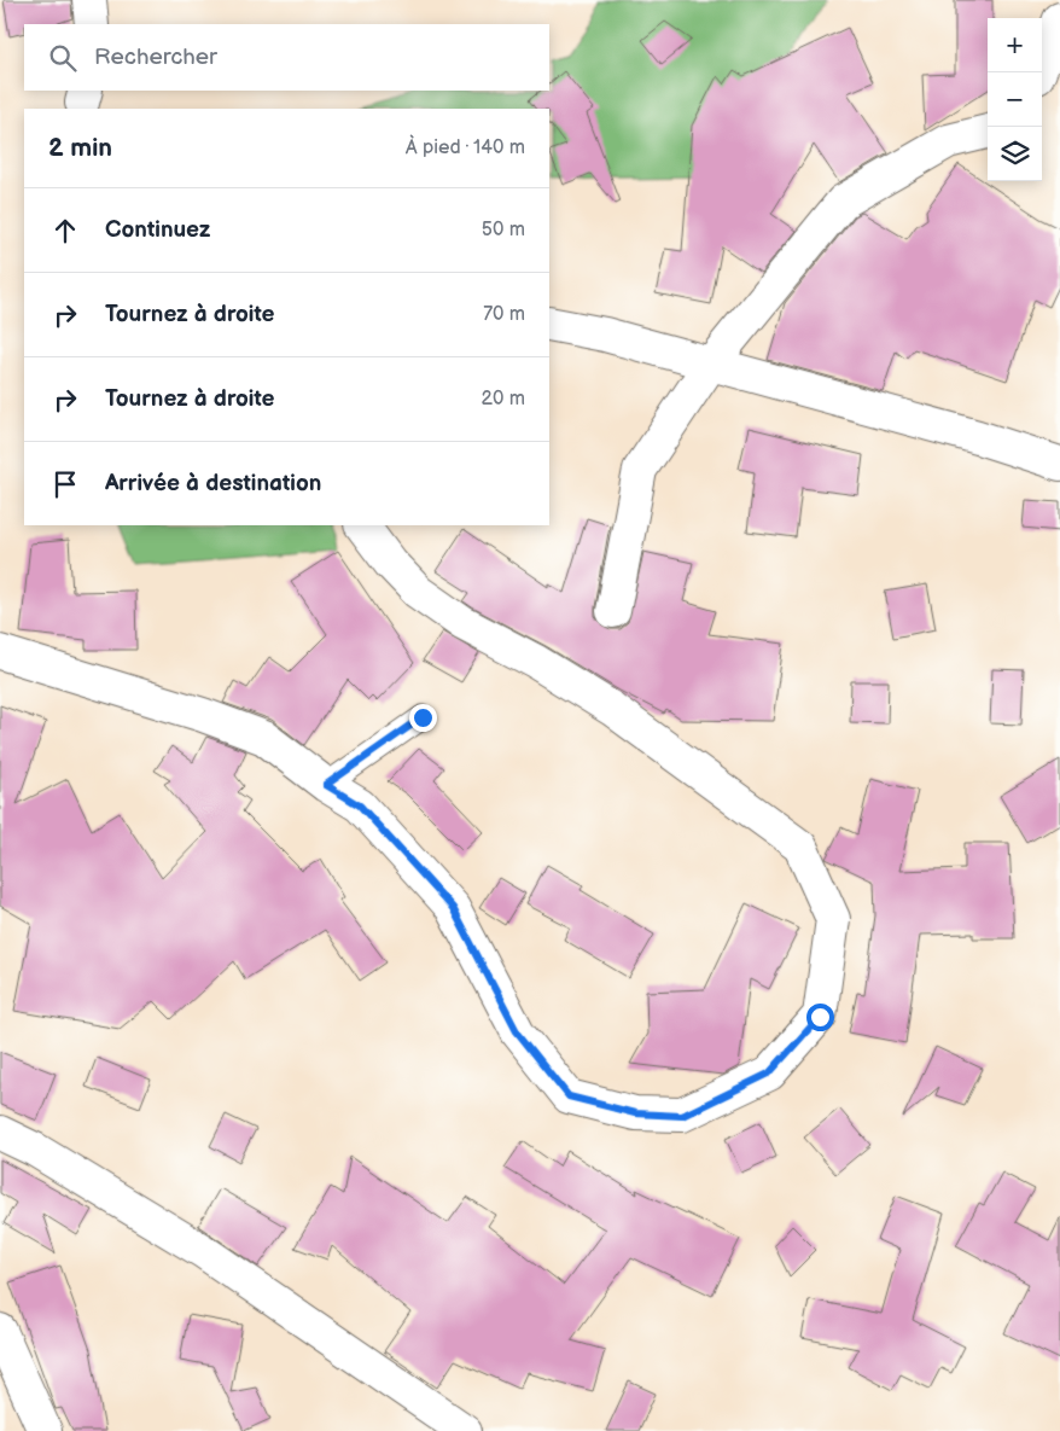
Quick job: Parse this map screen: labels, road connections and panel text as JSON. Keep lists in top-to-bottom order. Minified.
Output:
{"page":{"map_buttons":["+","−"],"search":"Rechercher","heading":["2 min","À pied · 140 m"],"list":[["Continuez","50 m"],["Tournez à droite","70 m"],["Tournez à droite","20 m"],"Arrivée à destination"]}}
